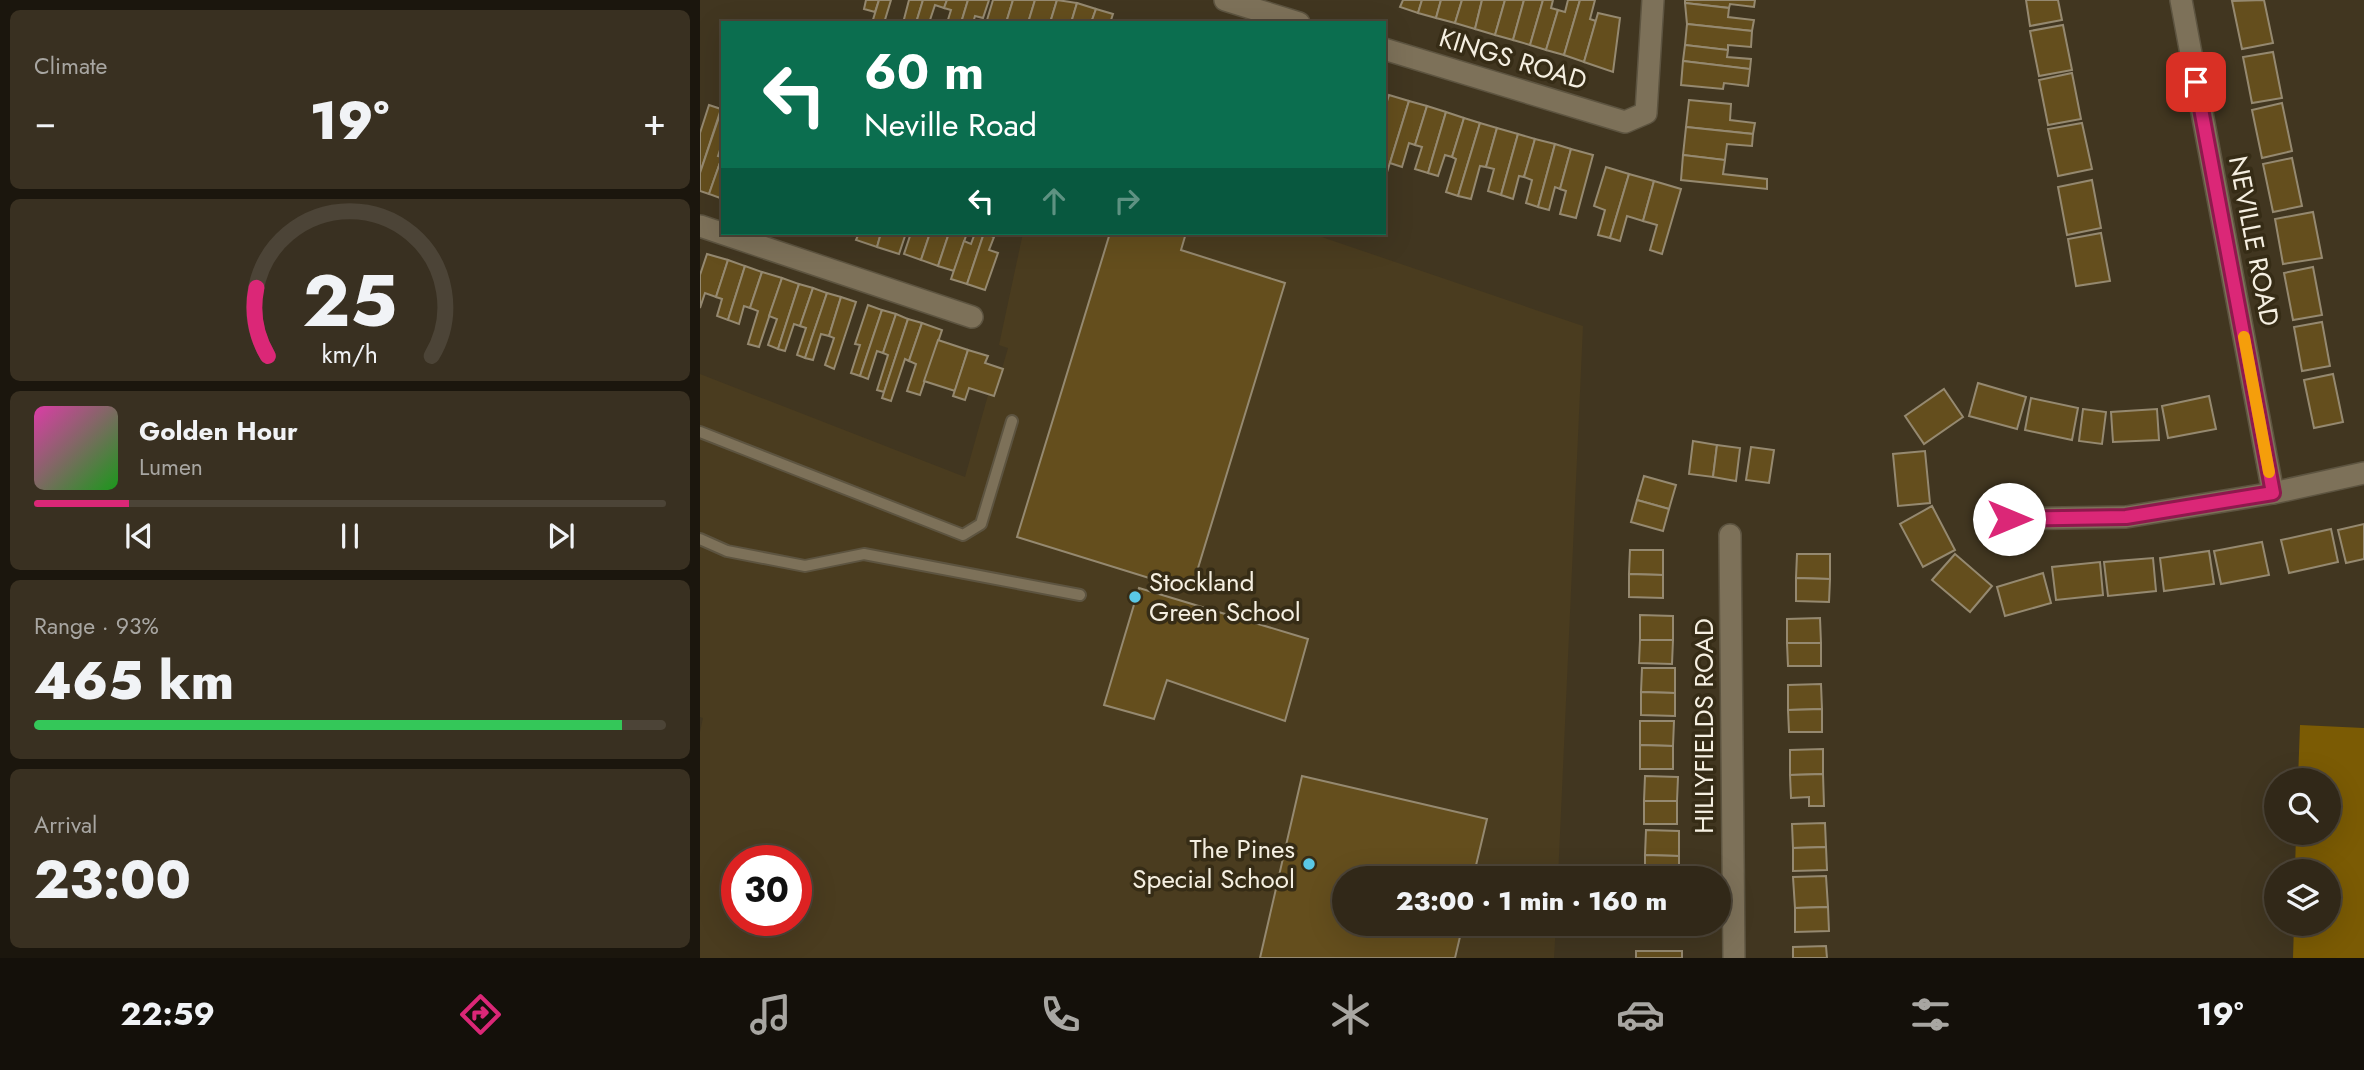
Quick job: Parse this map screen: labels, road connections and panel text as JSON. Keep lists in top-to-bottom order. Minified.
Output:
{"streets":{"street":["KINGS ROAD","NEVILLE ROAD","HILLYFIELDS ROAD"]},"places":["Stockland Green School","The Pines Special School"],"page":{"tile":["Climate",["Range · 93%","465 km"],["Arrival","23:00"]],"turn":["60 m","Neville Road"],"heat":["−","19°","+"],"song":["Golden Hour","Lumen"],"limit":"30","trip":"23:00 · 1 min · 160 m","tabs":["22:59","19°"],"gauge":["25","km/h"]}}
